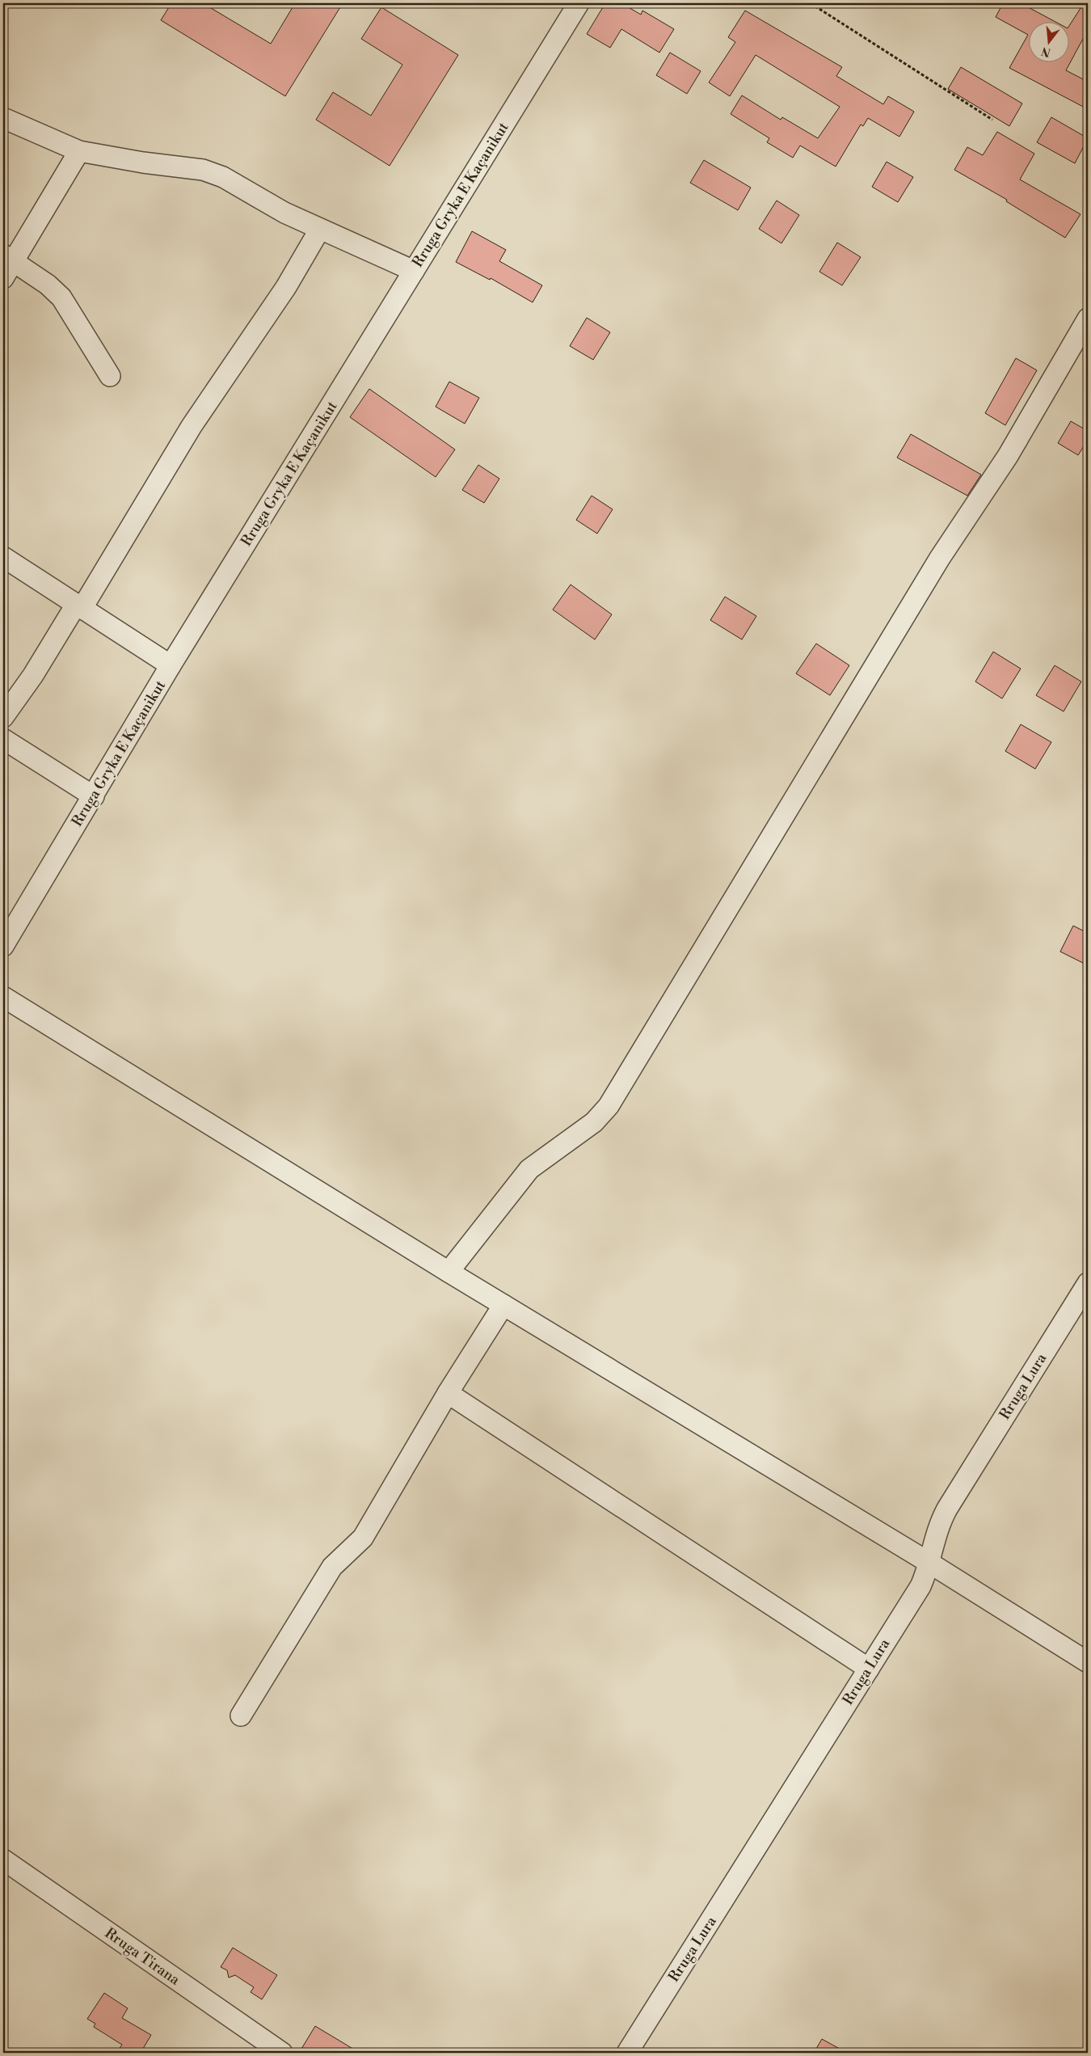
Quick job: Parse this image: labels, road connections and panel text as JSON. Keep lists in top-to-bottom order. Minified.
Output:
{"streets":{"street":["Rruga Gryka E Kaçanikut","Rruga Lura","Rruga Tirana"]},"north":"bottom"}
